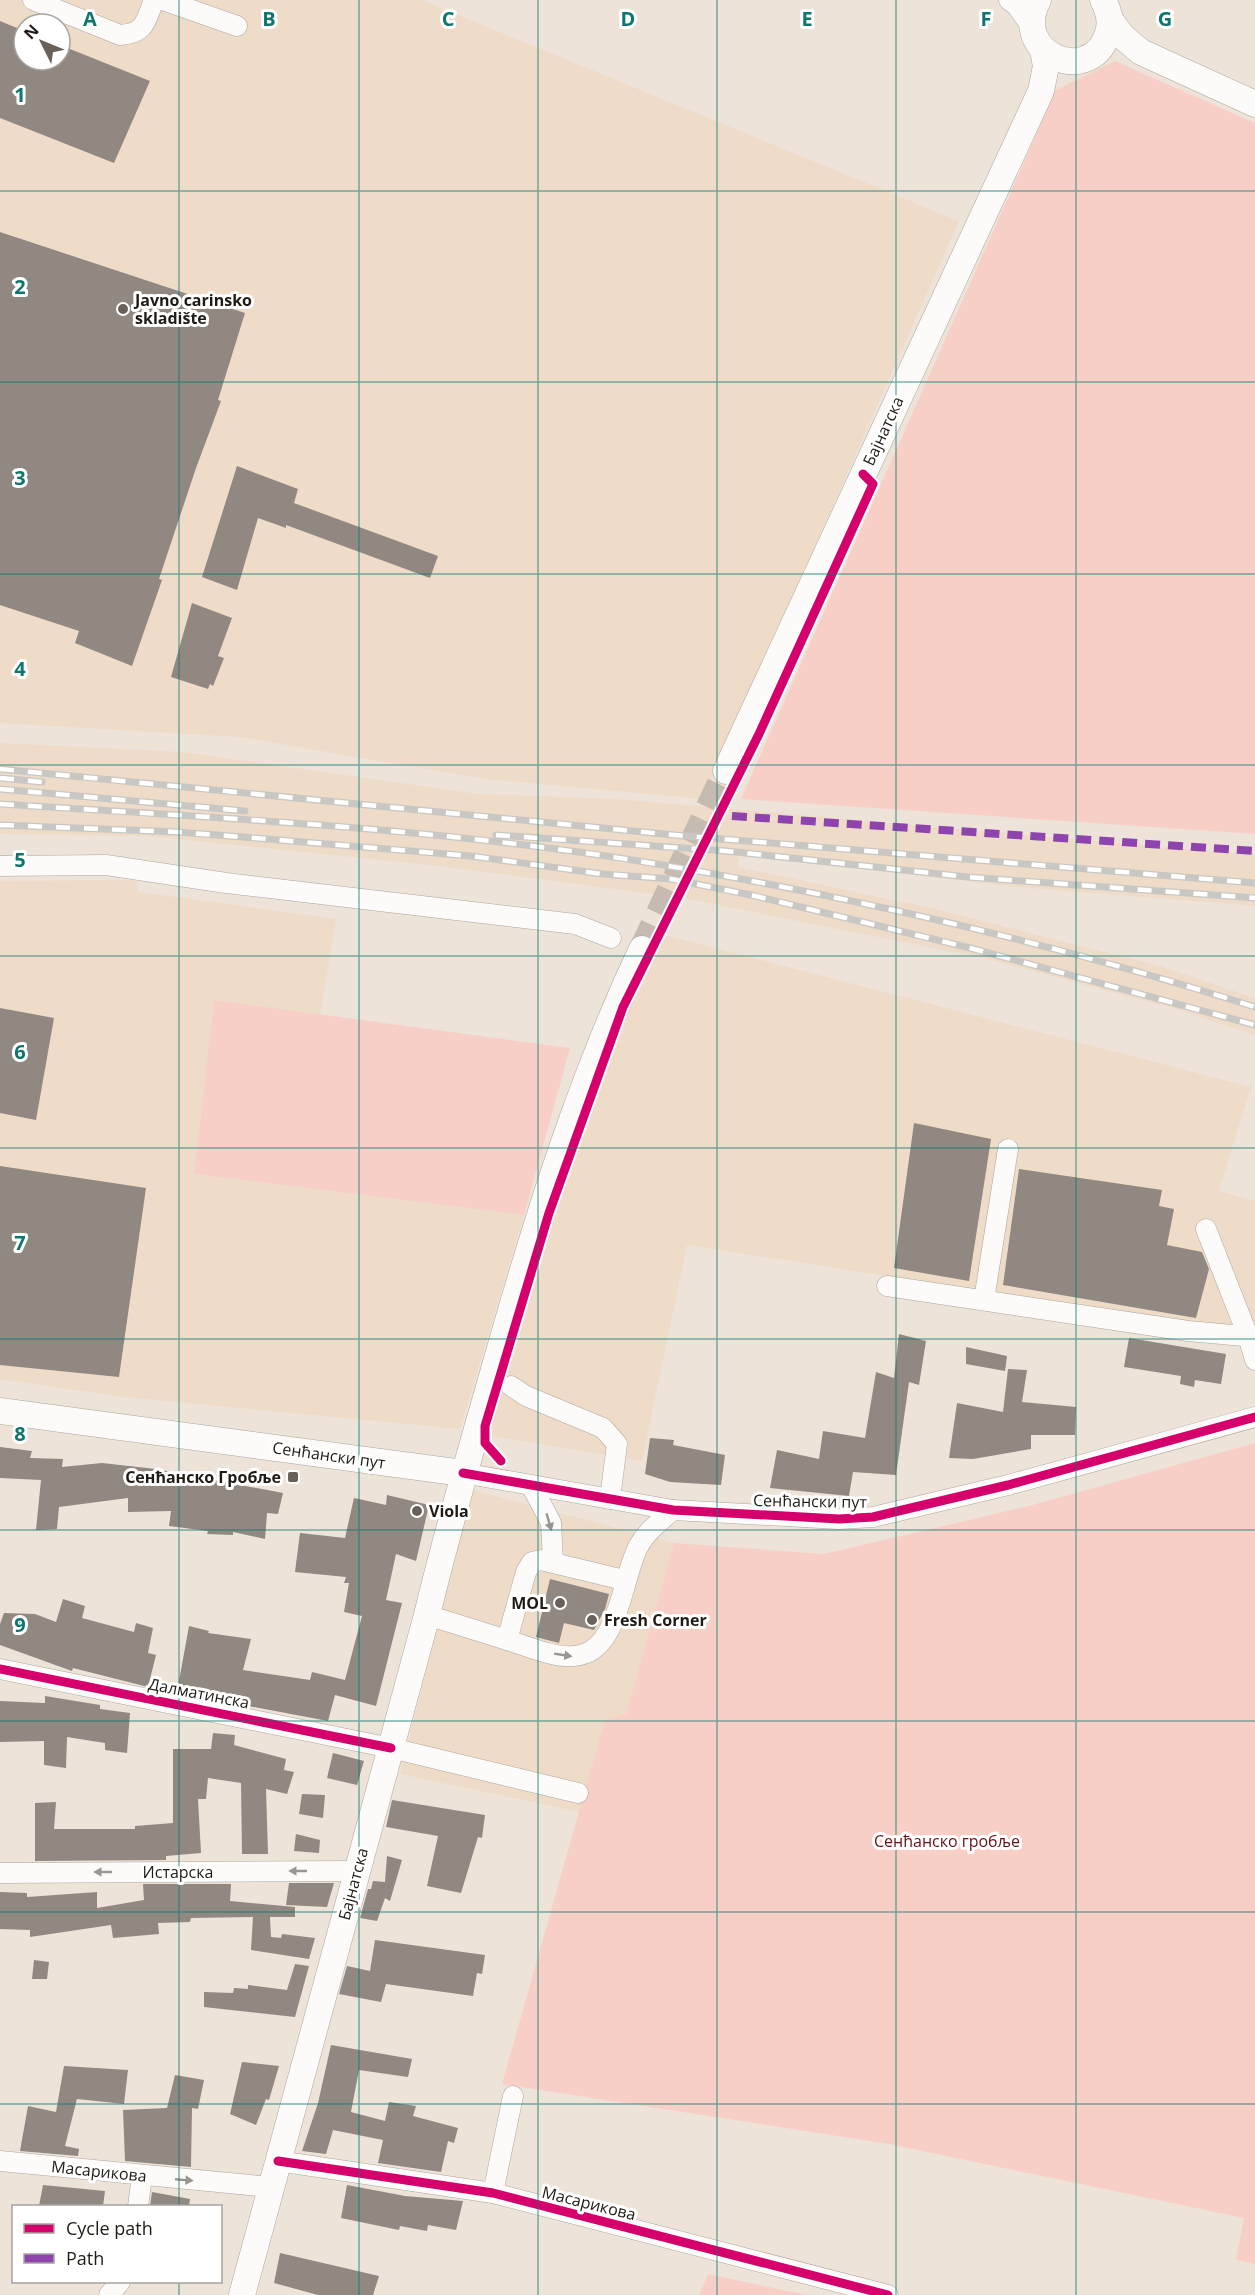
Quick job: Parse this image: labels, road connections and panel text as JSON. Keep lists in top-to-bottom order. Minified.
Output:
{"streets":{"main road":["Бајнатска","Сенћански пут"],"street":["Далматинска","Истарска","Масарикова"]},"crossings":[["Бајнатска","Сенћански пут"],["Бајнатска","Далматинска"],["Бајнатска","Истарска"],["Бајнатска","Масарикова"]],"one_way":["Истарска"],"parks":["Сенћанско гробље"],"places":{"other":["Javno carinsko skladište","Viola","MOL","Fresh Corner"],"transit":["Сенћанско Гробље"]},"legend":["Cycle path","Path"],"north":"top left","grid":{"columns":["A","B","C","D","E","F","G"],"rows":["1","2","3","4","5","6","7","8","9"]}}
